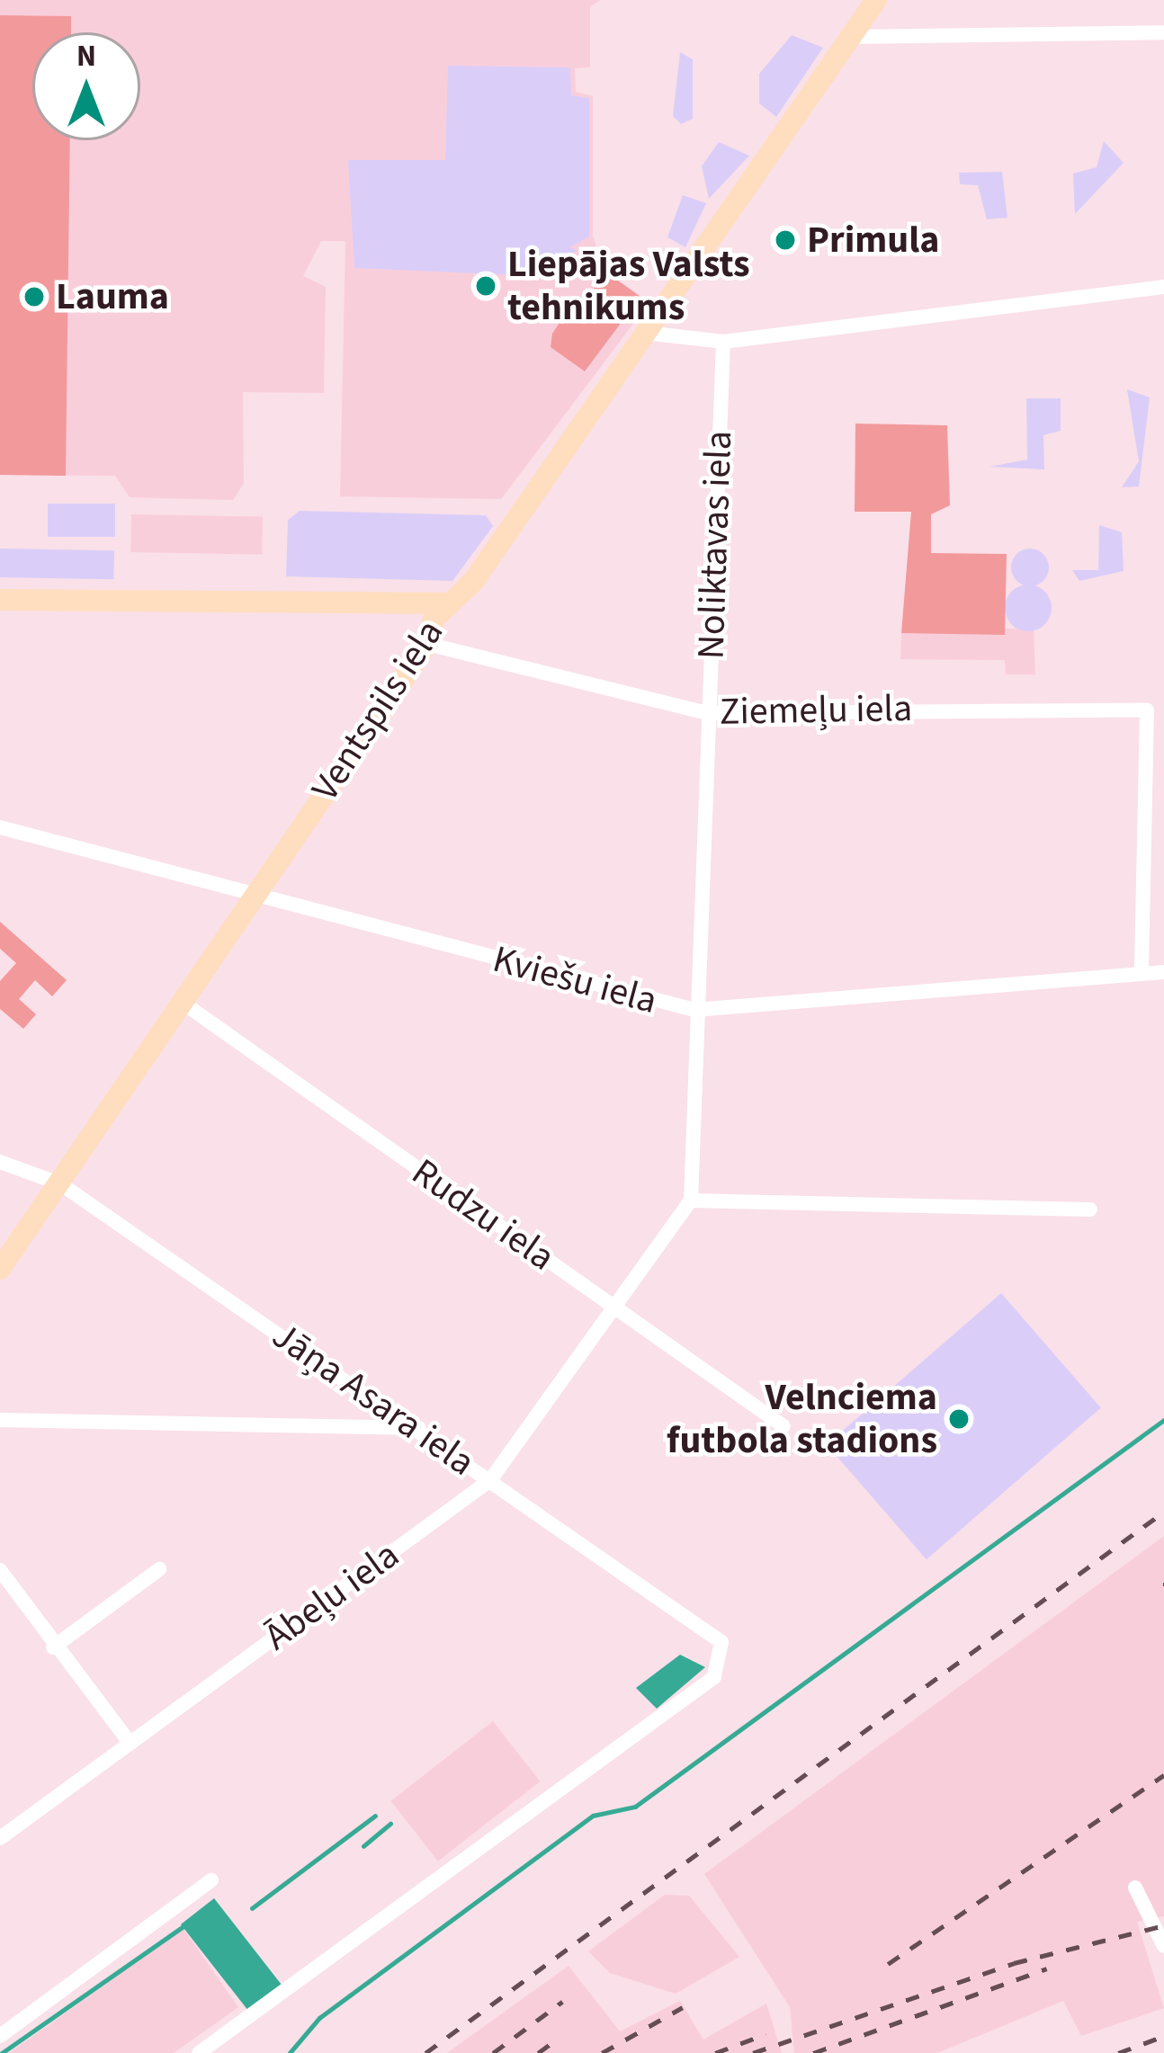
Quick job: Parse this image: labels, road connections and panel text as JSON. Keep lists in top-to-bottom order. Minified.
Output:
{"streets":{"street":["Noliktavas iela","Ventspils iela","Ziemeļu iela","Kviešu iela","Rudzu iela","Jāņa Asara iela","Ābeļu iela"]},"crossings":[["Noliktavas iela","Ziemeļu iela"],["Noliktavas iela","Kviešu iela"],["Ventspils iela","Ziemeļu iela"],["Ventspils iela","Kviešu iela"],["Ventspils iela","Rudzu iela"],["Ventspils iela","Jāņa Asara iela"],["Ziemeļu iela","Kviešu iela"],["Rudzu iela","Ābeļu iela"],["Jāņa Asara iela","Ābeļu iela"]],"places":["Primula","Liepājas Valsts tehnikums","Lauma","Velnciema futbola stadions"],"north":"top"}
